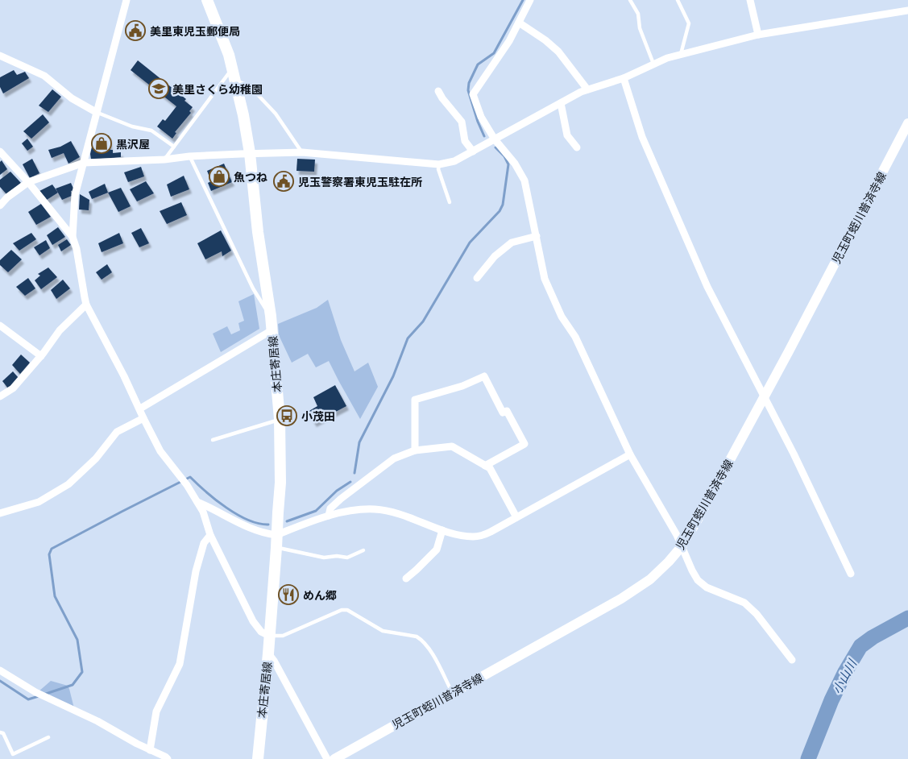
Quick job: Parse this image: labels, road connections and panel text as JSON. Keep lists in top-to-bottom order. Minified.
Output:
{"streets":{"main road":["児玉町蛭川普済寺線","本庄寄居線"]},"water":["小山川"],"places":{"public building":["美里東児玉郵便局","児玉警察署東児玉駐在所"],"school or university":["美里さくら幼稚園"],"shop":["黒沢屋","魚つね"],"bus stop":["小茂田"],"restaurant":["めん郷"]}}
